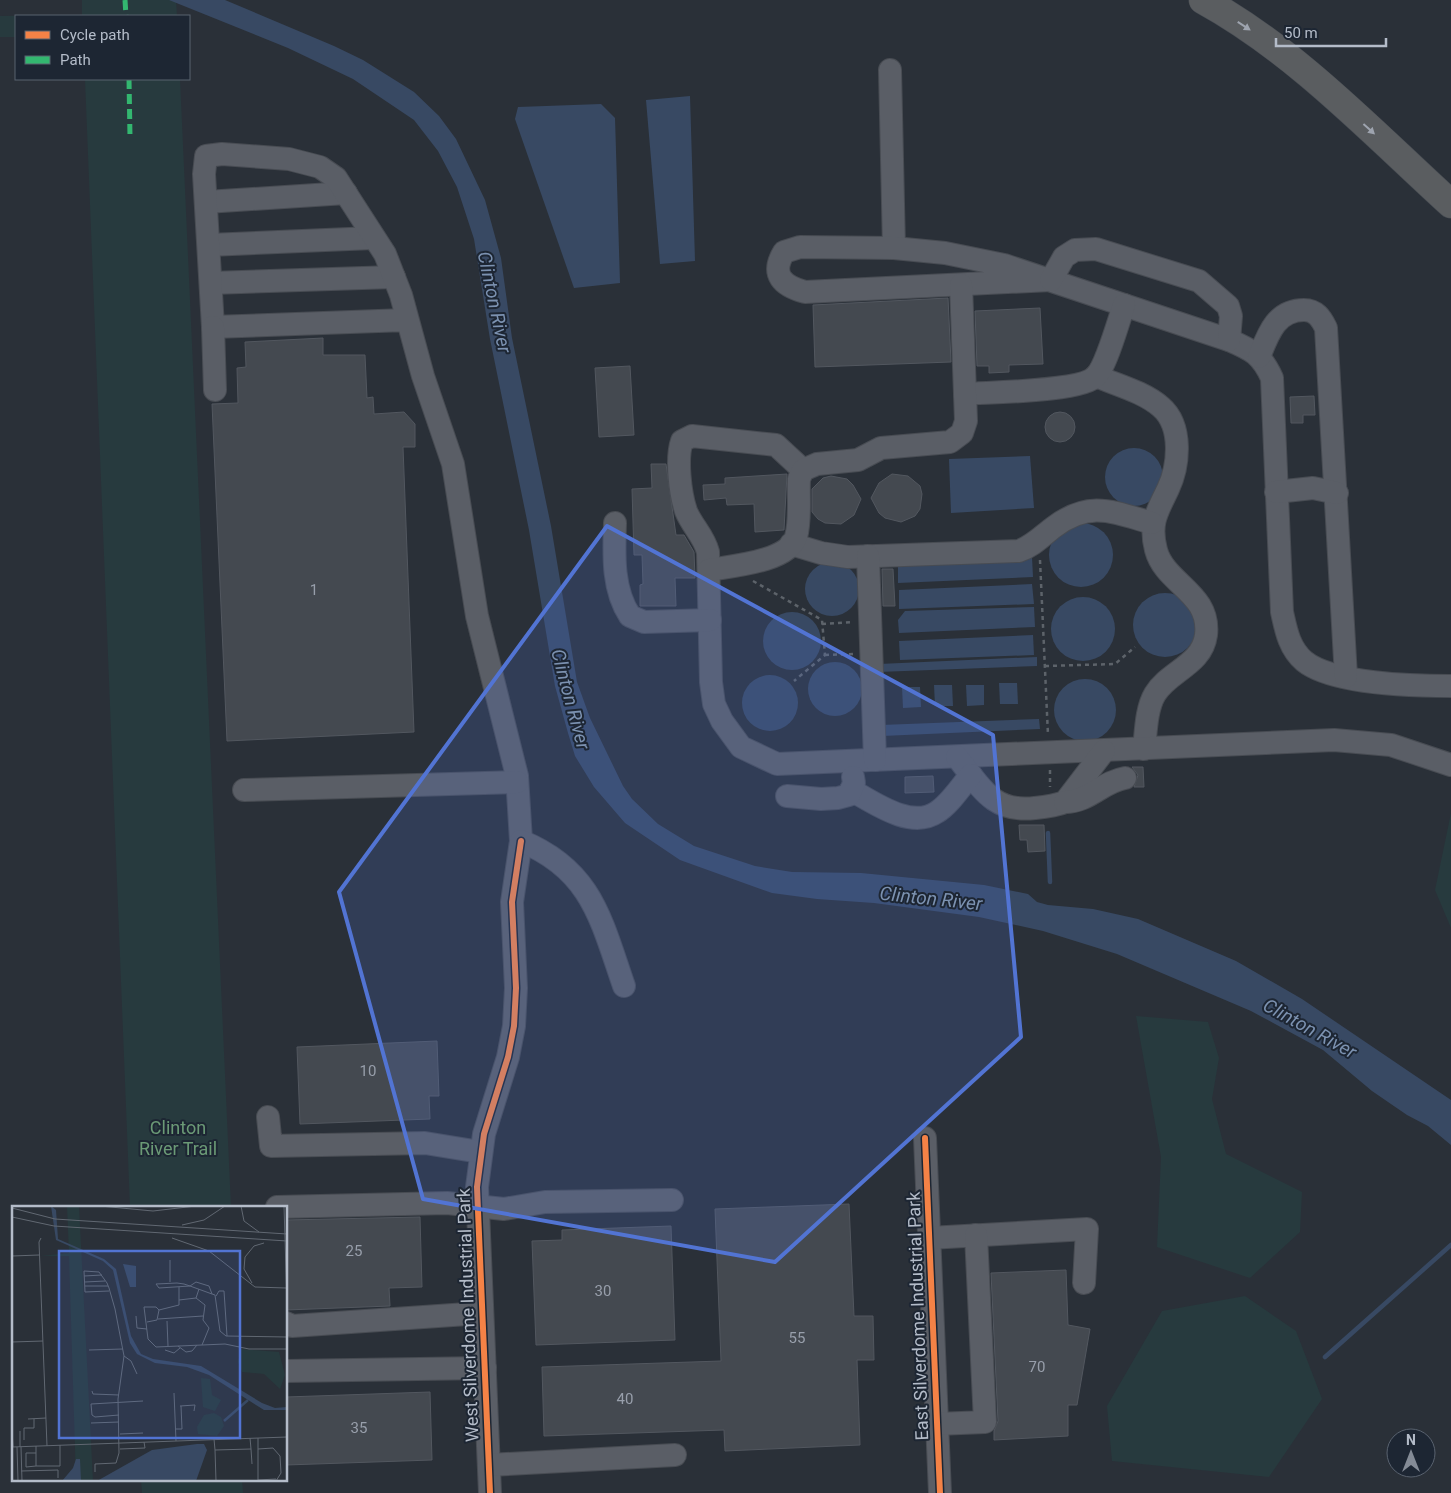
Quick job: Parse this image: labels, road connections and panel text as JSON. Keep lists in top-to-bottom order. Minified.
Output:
{"streets":{"street":["West Silverdome Industrial Park","East Silverdome Industrial Park"]},"water":["Clinton River"],"parks":["Clinton River Trail"],"house_numbers":["1","10","25","30","55","70","40","35"],"legend":["Cycle path","Path"],"scale_bar":"50 m","north":"top"}
